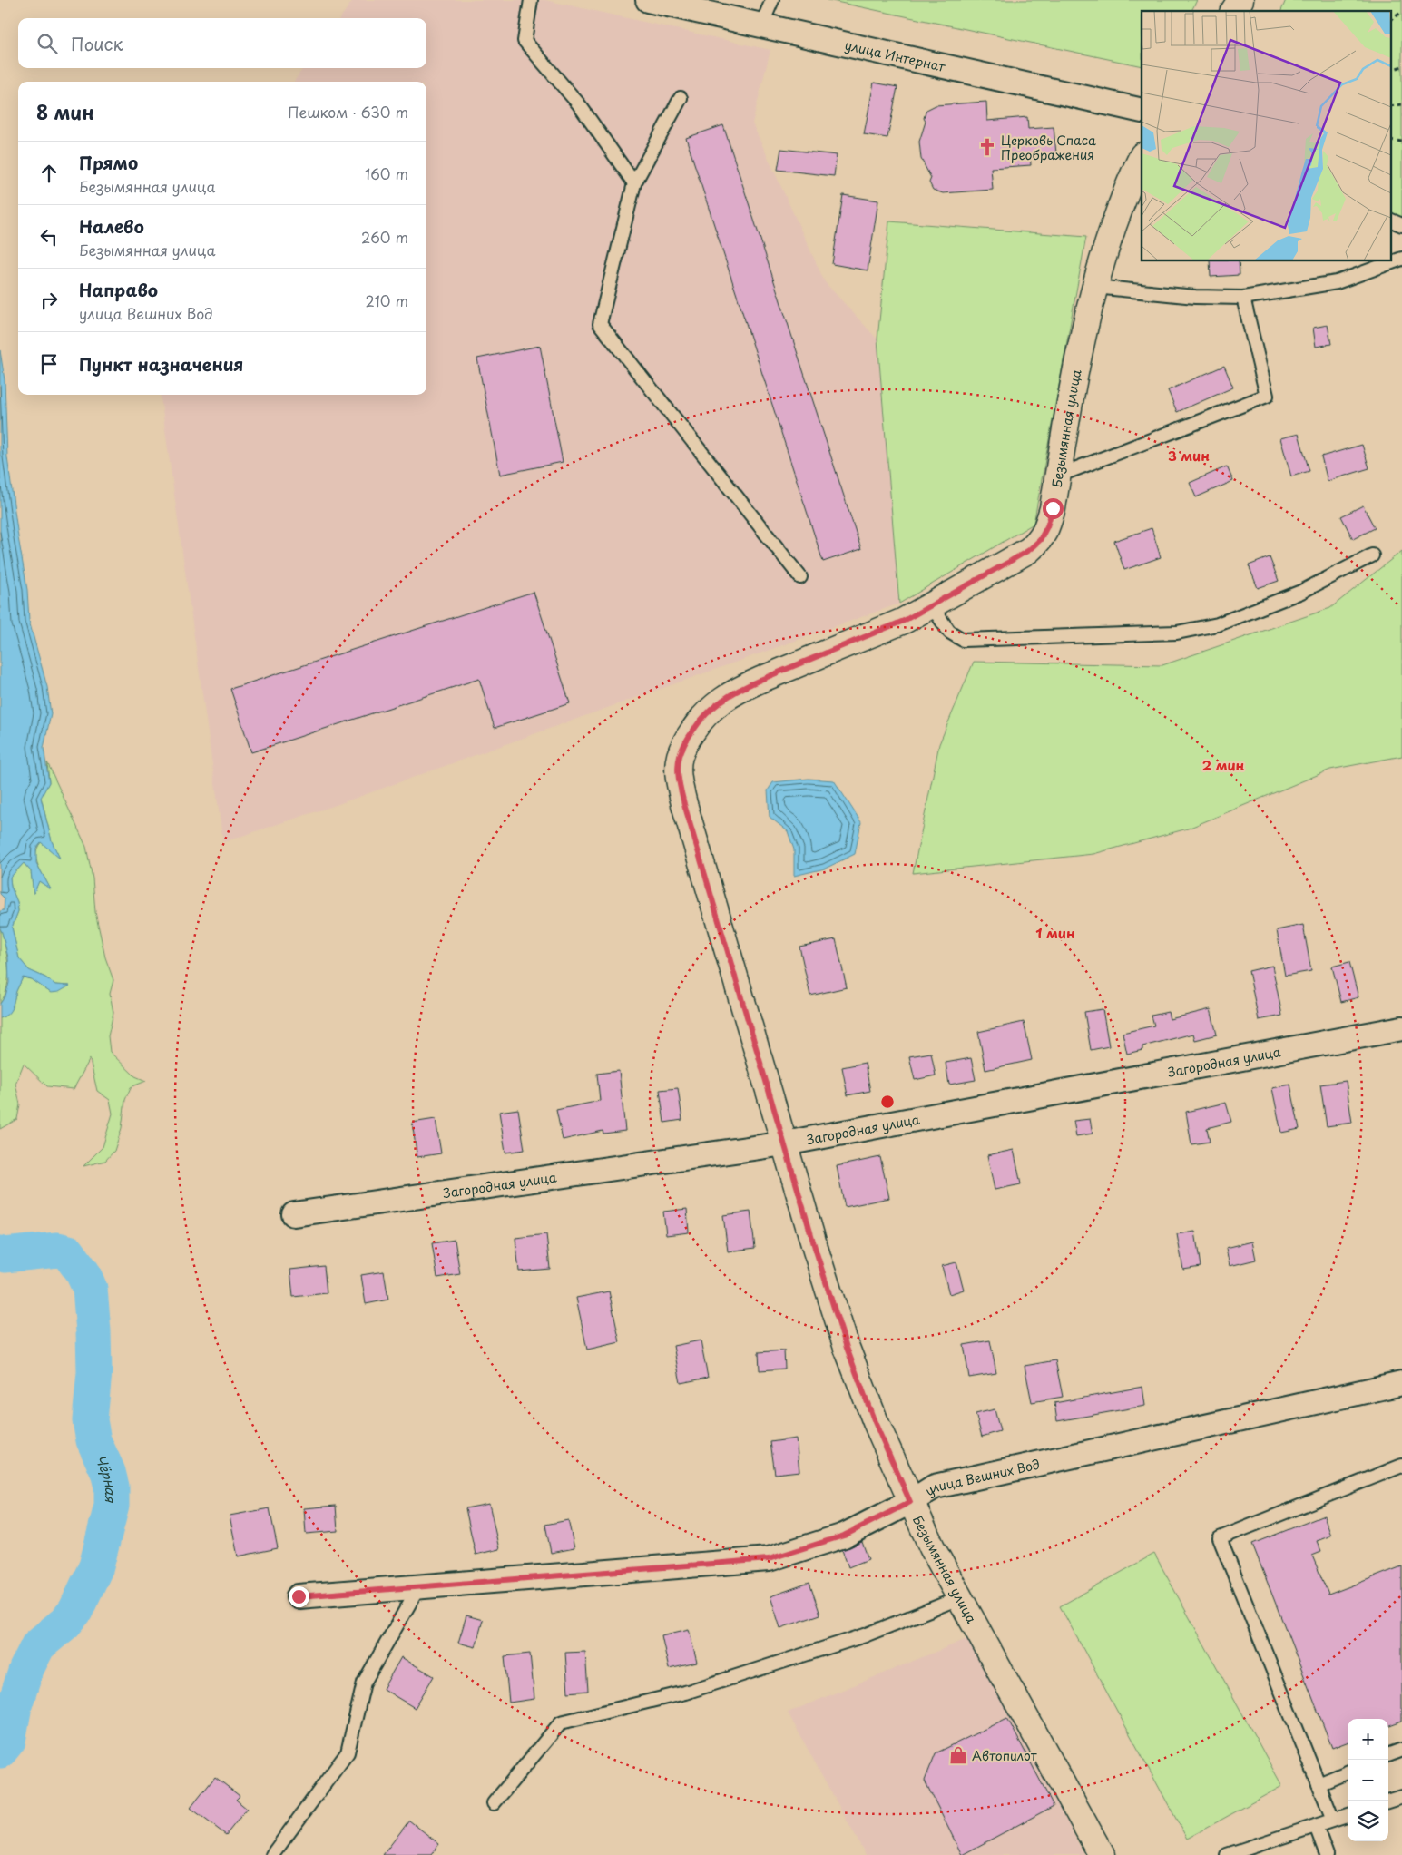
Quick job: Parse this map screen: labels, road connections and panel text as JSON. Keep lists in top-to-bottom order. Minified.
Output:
{"streets":{"street":["улица Интернат","Безымянная улица","Загородная улица","улица Вешних Вод"]},"crossings":[["Безымянная улица","Загородная улица"],["Безымянная улица","улица Вешних Вод"]],"water":["Чёрная"],"places":{"church":["Церковь Спаса Преображения"],"shop":["Автопилот"]},"page":{"search":"Поиск","heading":["8 мин","Пешком · 630 m"],"list":[["Прямо","Безымянная улица","160 m"],["Налево","Безымянная улица","260 m"],["Направо","улица Вешних Вод","210 m"],"Пункт назначения"],"map_buttons":["+","−"]},"rings":["3 мин","2 мин","1 мин"]}
